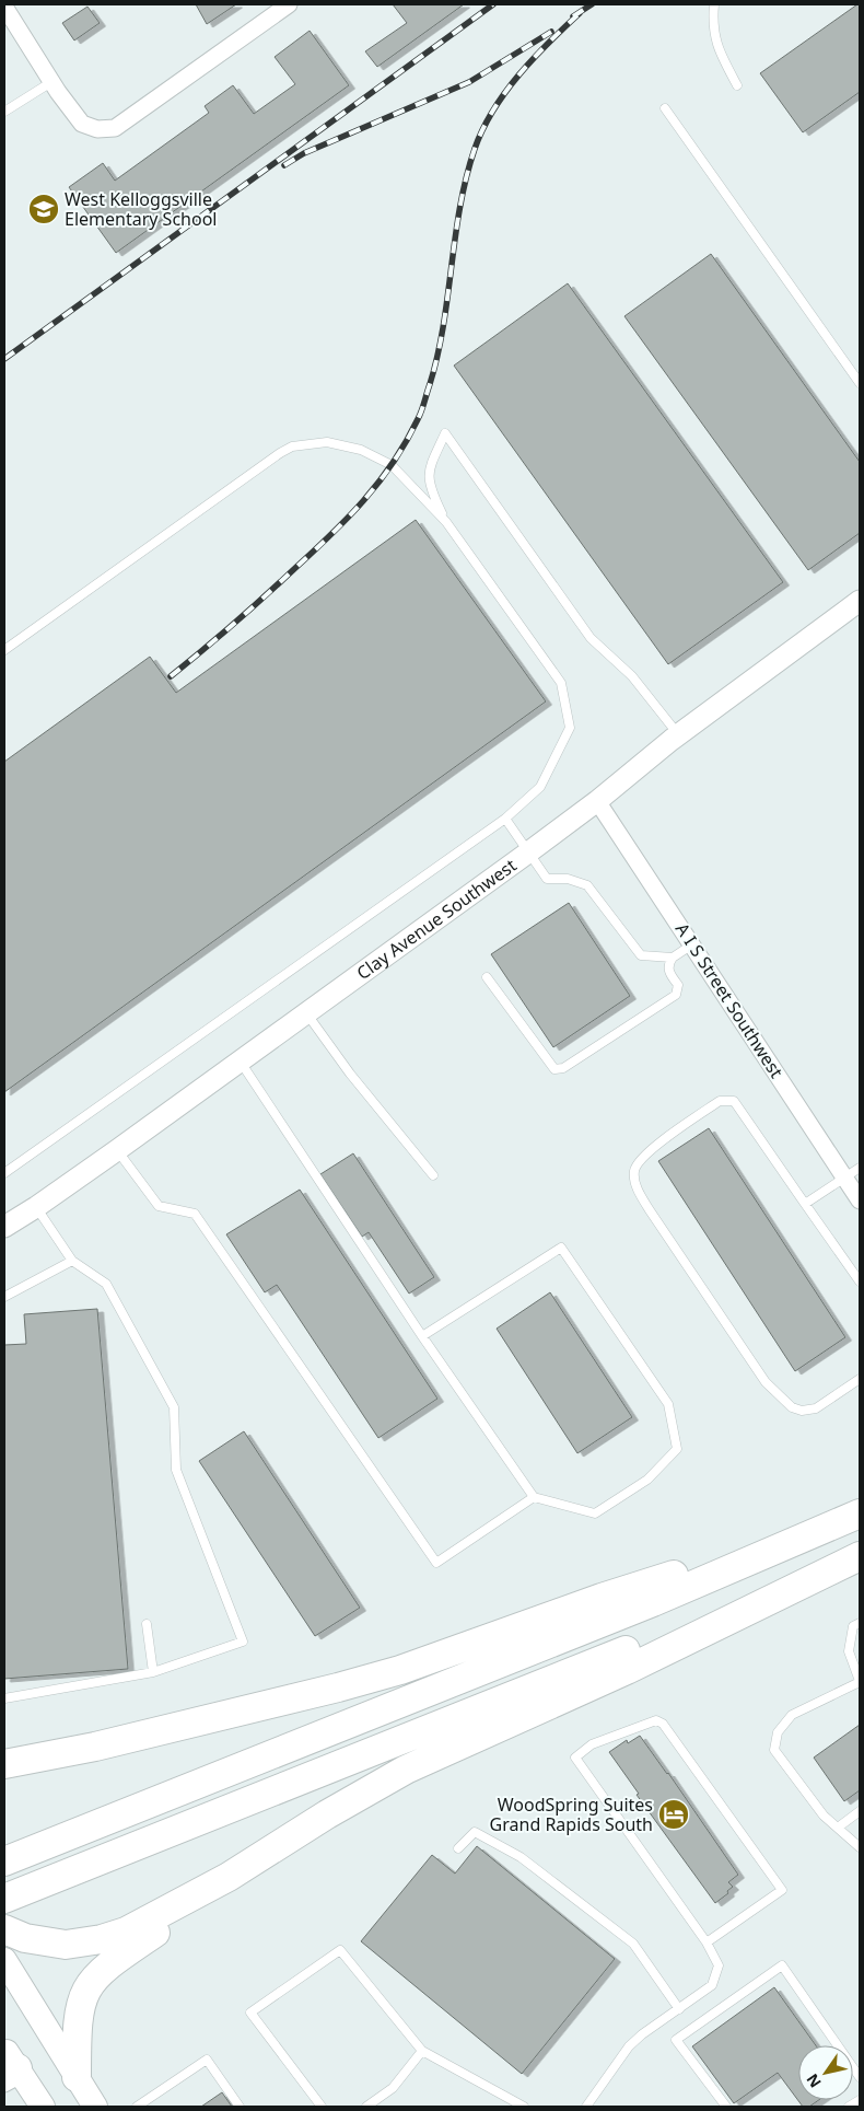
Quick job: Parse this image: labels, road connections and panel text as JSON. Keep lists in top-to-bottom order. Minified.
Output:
{"streets":{"street":["Clay Avenue Southwest","A I S Street Southwest"]},"crossings":[["Clay Avenue Southwest","A I S Street Southwest"]],"places":{"school or university":["West Kelloggsville Elementary School"],"hotel":["WoodSpring Suites Grand Rapids South"]},"north":"bottom left"}
